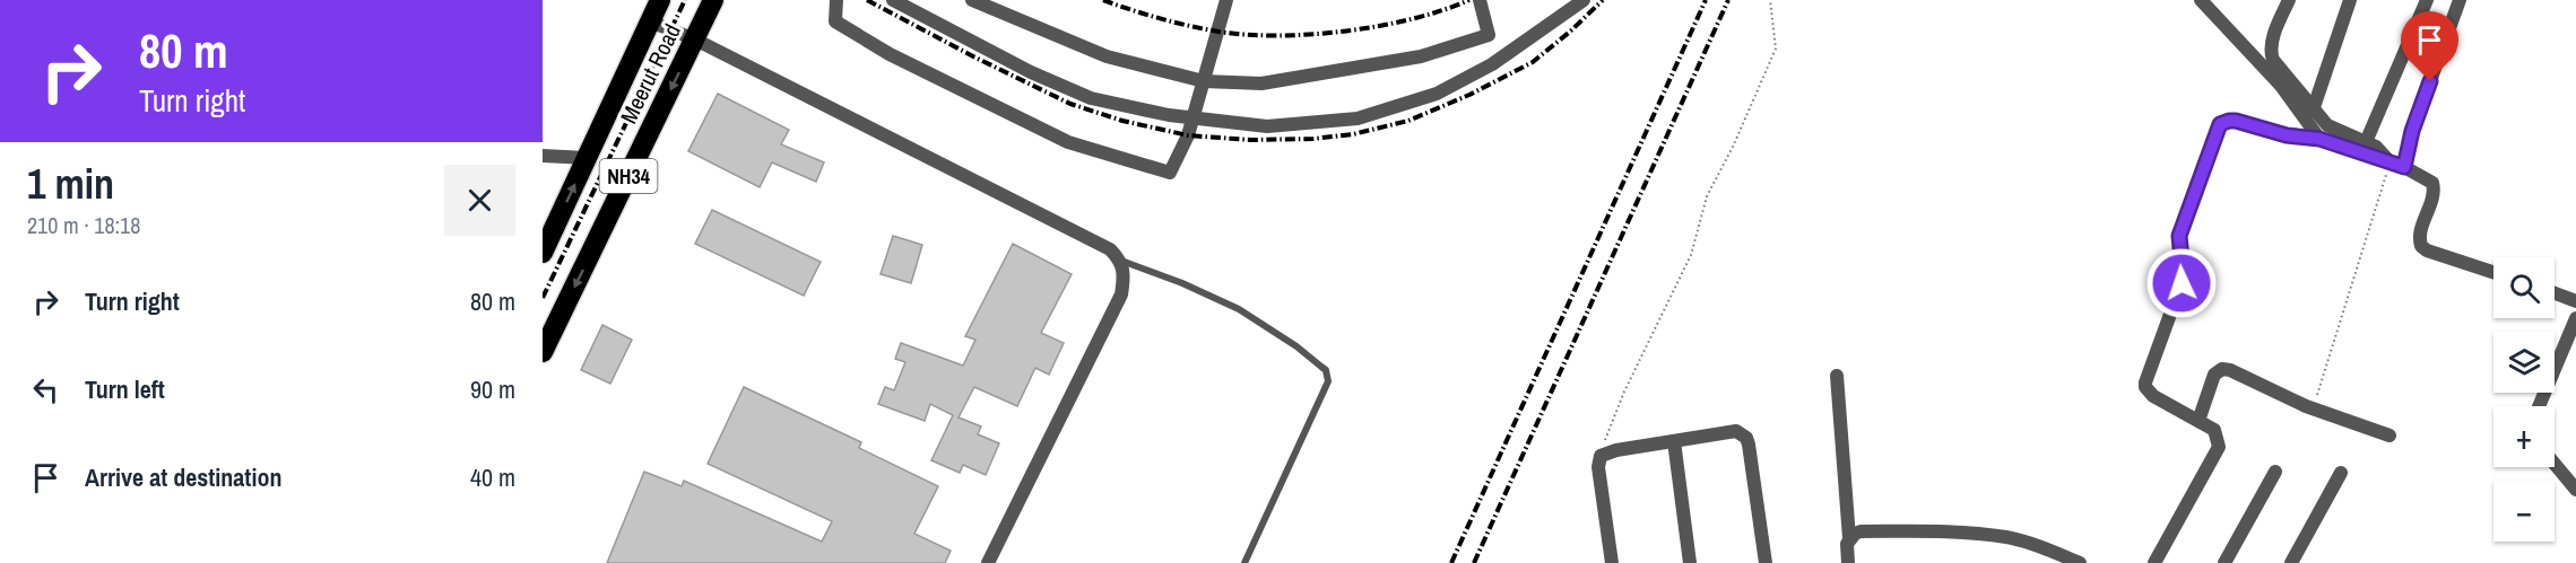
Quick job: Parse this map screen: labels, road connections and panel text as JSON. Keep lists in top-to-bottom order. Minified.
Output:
{"streets":{"highway":["Meerut Road","NH34"]},"page":{"turn":["80 m","Turn right"],"heading":["1 min","210 m · 18:18"],"list":[{"name":"Turn right","value":"80 m"},{"name":"Turn left","value":"90 m"},{"name":"Arrive at destination","value":"40 m"}],"map_buttons":["+","−"]}}
